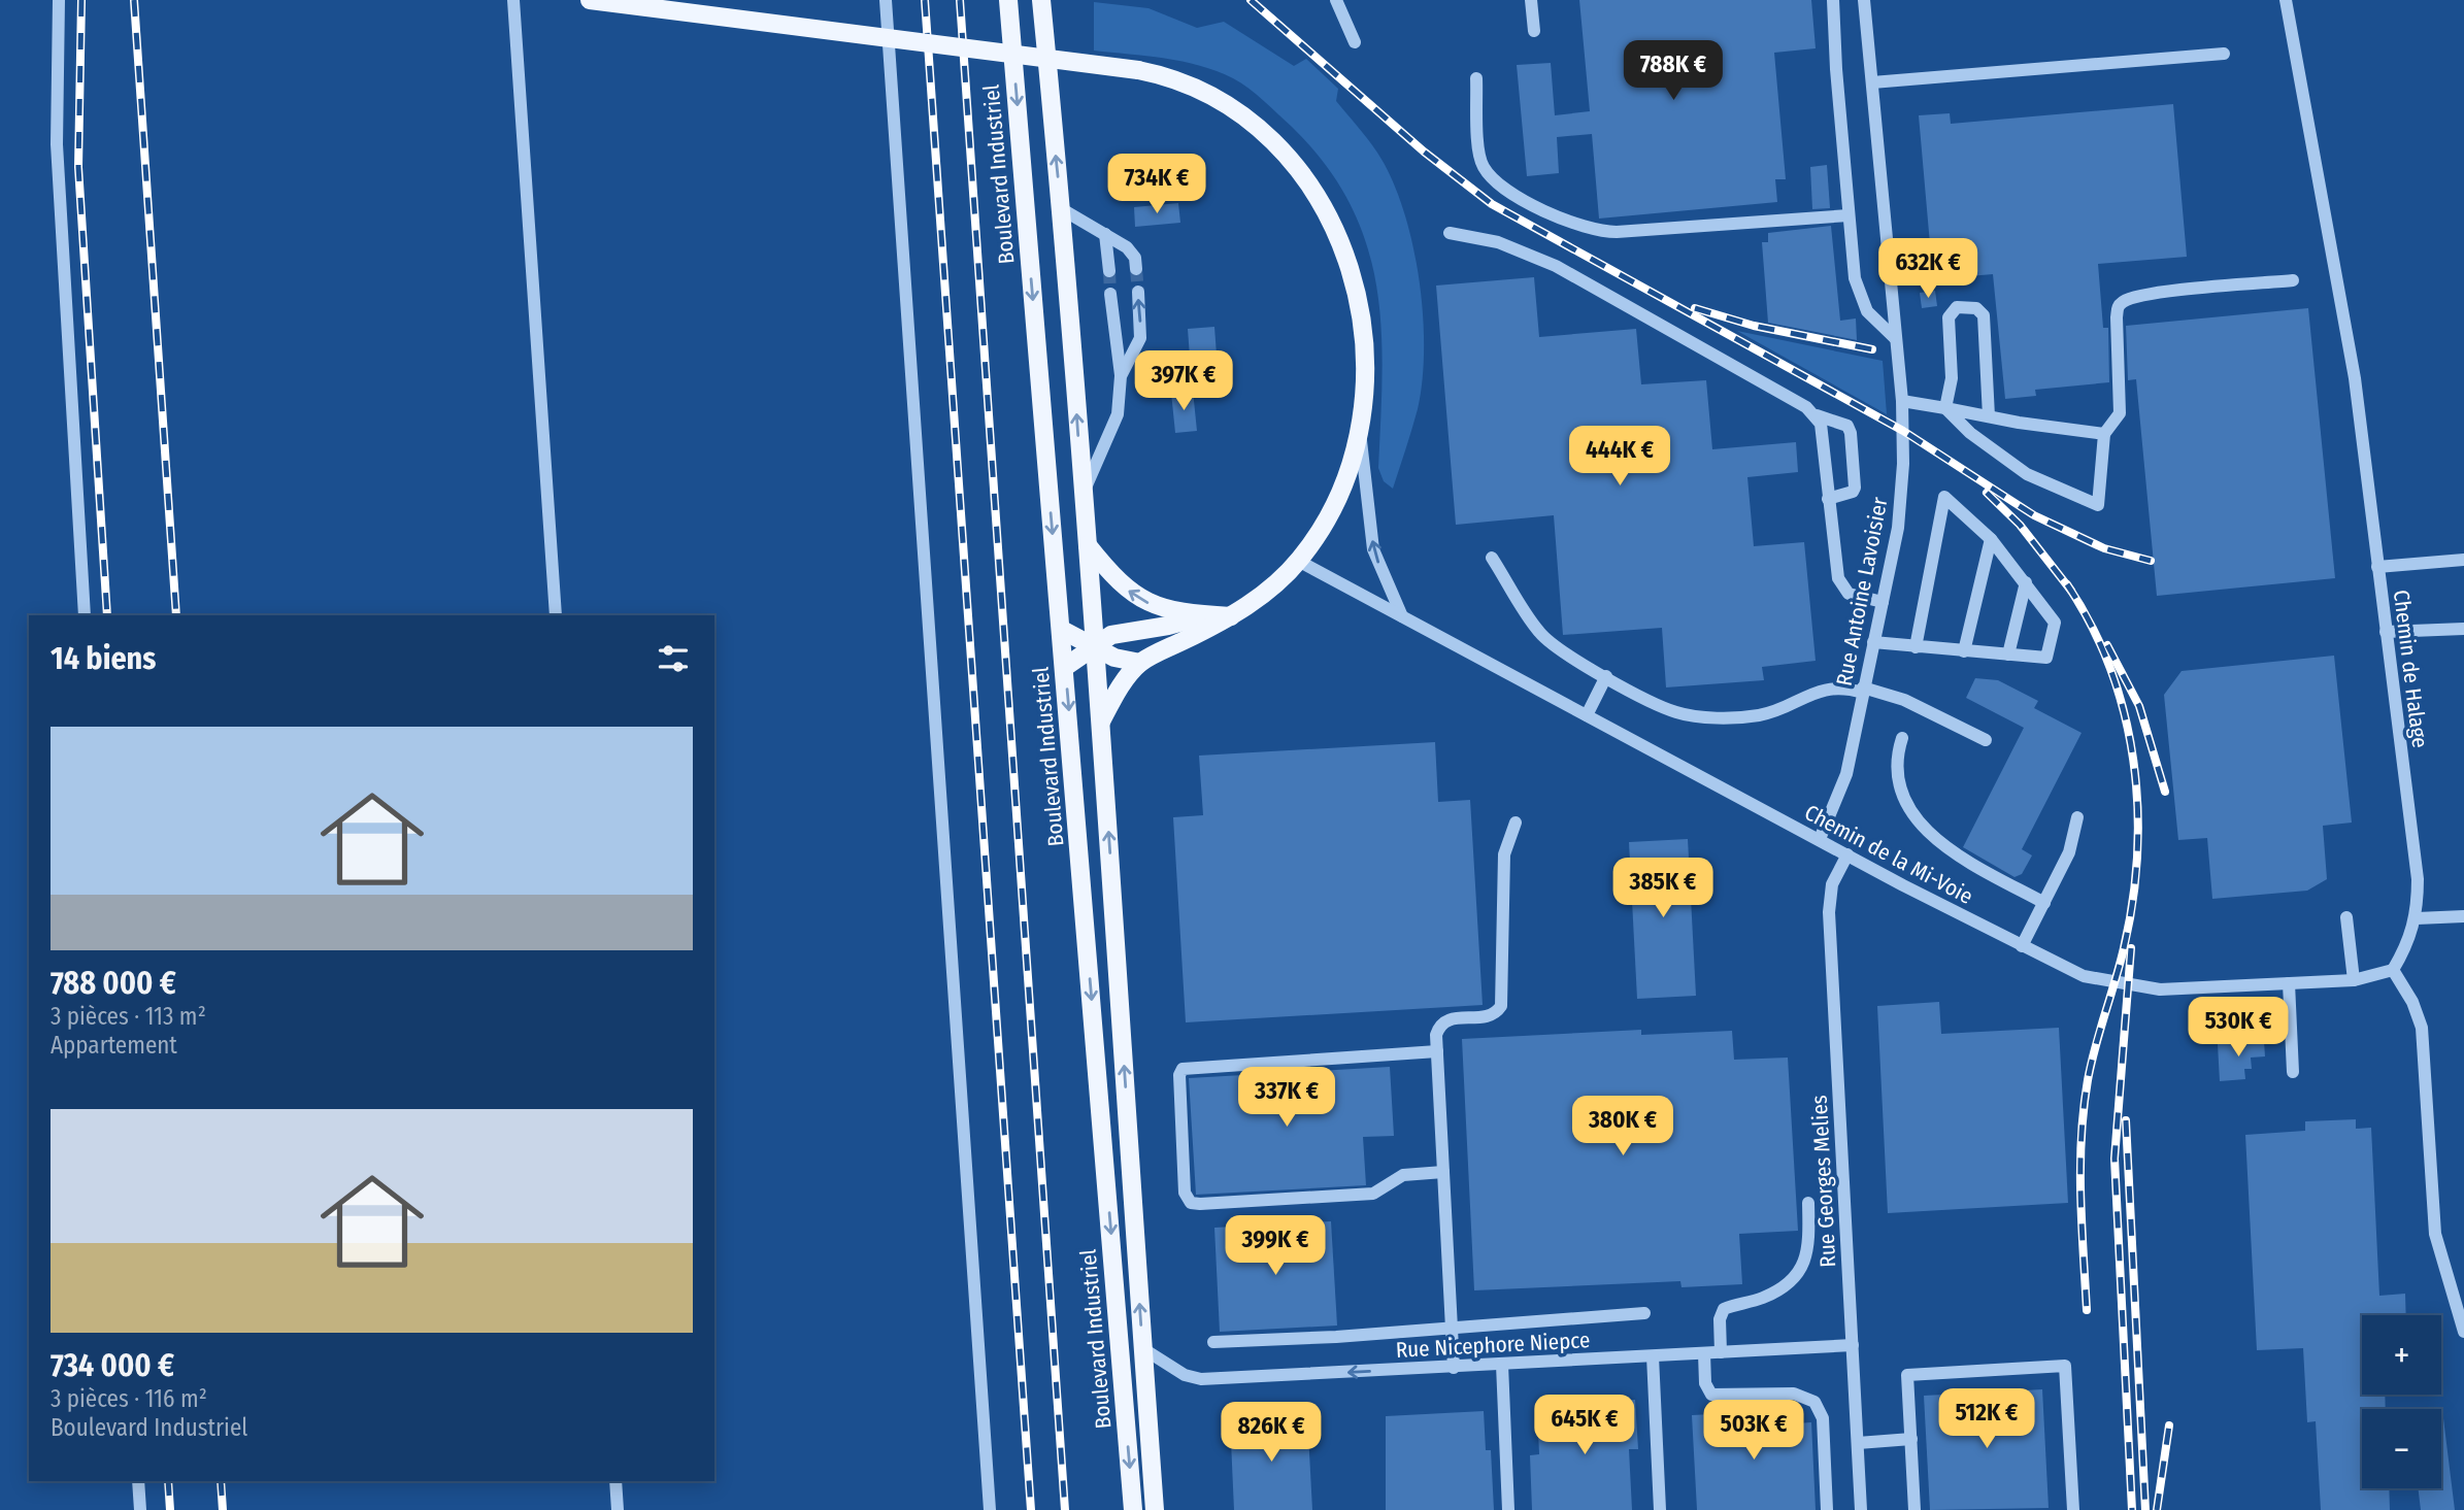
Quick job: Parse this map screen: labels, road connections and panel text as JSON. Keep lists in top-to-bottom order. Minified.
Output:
{"streets":{"main road":["Boulevard Industriel"],"street":["Rue Antoine Lavoisier","Chemin de Halage","Chemin de la Mi-Voie","Rue Georges Melies","Rue Nicephore Niepce"]},"crossings":[["Boulevard Industriel","Rue Nicephore Niepce"],["Rue Antoine Lavoisier","Chemin de la Mi-Voie"],["Chemin de Halage","Chemin de la Mi-Voie"],["Chemin de la Mi-Voie","Rue Georges Melies"],["Rue Georges Melies","Rue Nicephore Niepce"]],"page":{"price":["788K €","734K €","632K €","397K €","444K €","385K €","530K €","337K €","380K €","399K €","512K €","645K €","503K €","826K €"],"heading":"14 biens","list":[{"name":"788 000 €","note":"3 pièces · 113 m² · Appartement"},{"name":"734 000 €","note":"3 pièces · 116 m² · Boulevard Industriel"}],"map_buttons":["+","−"]}}
